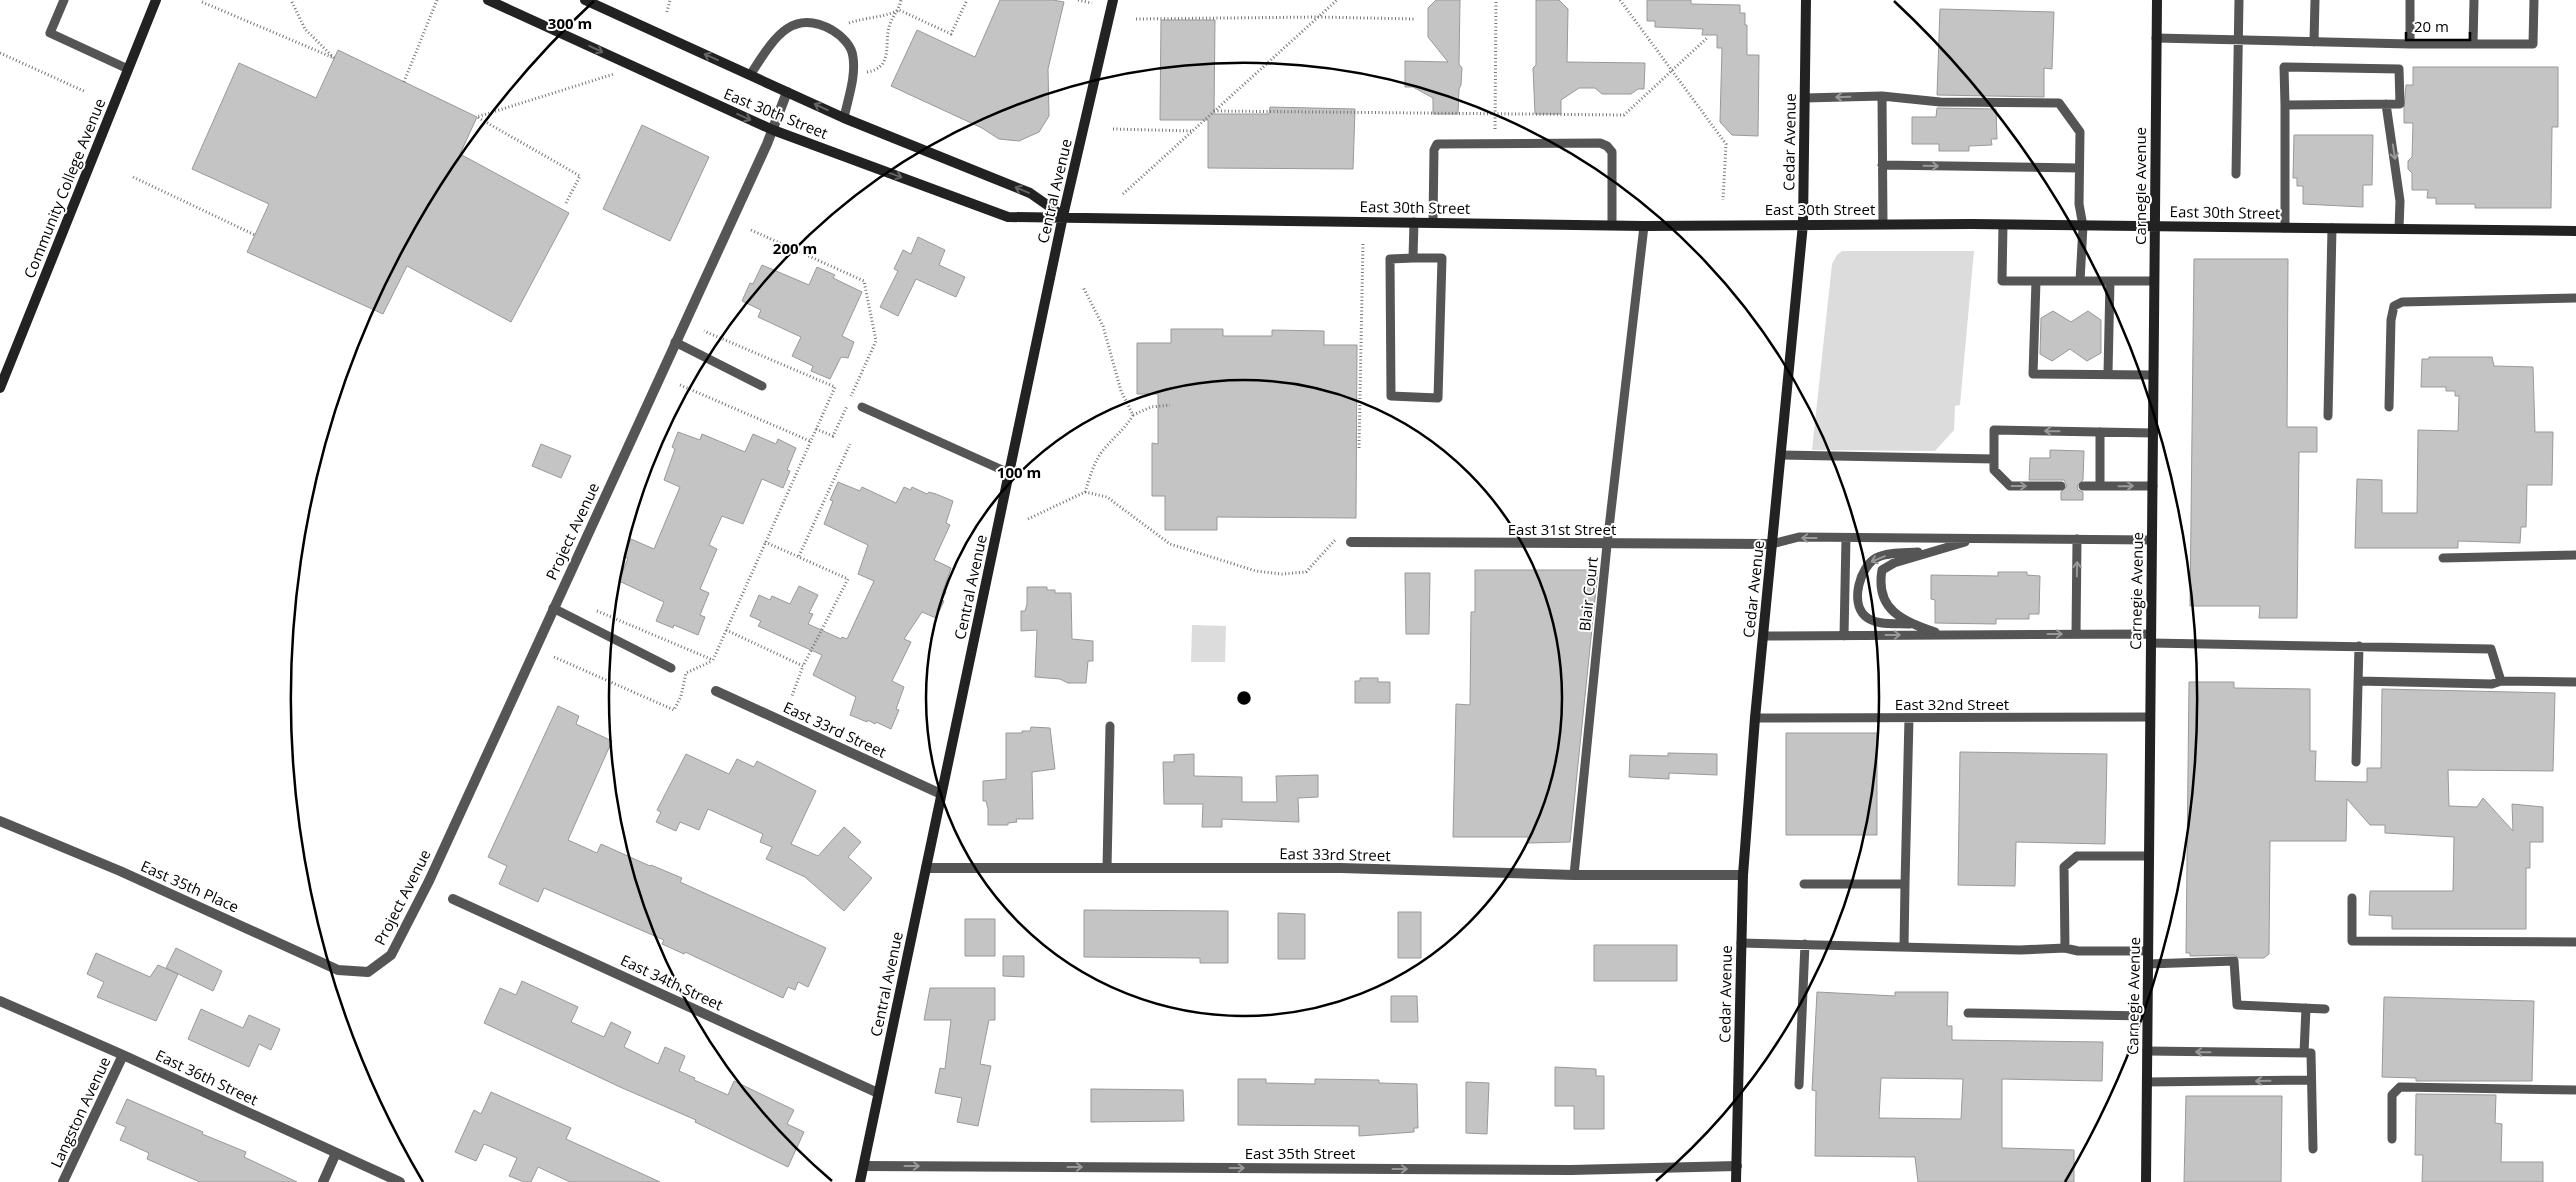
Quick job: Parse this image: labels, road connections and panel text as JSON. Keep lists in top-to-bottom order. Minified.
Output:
{"streets":{"main road":["East 30th Street","Cedar Avenue","Carnegie Avenue","Community College Avenue","Central Avenue"],"street":["East 31st Street","Project Avenue","East 33rd Street","East 35th Place","East 34th Street","East 36th Street","Langston Avenue","East 35th Street"],"lane":["Blair Court","East 32nd Street"]},"crossings":[["East 30th Street","Cedar Avenue"],["East 30th Street","Carnegie Avenue"],["East 30th Street","Central Avenue"],["East 30th Street","Project Avenue"],["East 30th Street","Blair Court"],["Cedar Avenue","East 31st Street"],["Cedar Avenue","East 32nd Street"],["Cedar Avenue","East 33rd Street"],["Cedar Avenue","East 35th Street"],["Carnegie Avenue","East 32nd Street"],["Central Avenue","East 33rd Street"],["Central Avenue","East 34th Street"],["Central Avenue","East 35th Street"],["East 31st Street","Blair Court"],["Project Avenue","East 35th Place"],["Blair Court","East 33rd Street"],["East 36th Street","Langston Avenue"]],"one_way":["East 35th Street"],"scale_bar":"20 m","rings":["300 m","200 m","100 m"]}
